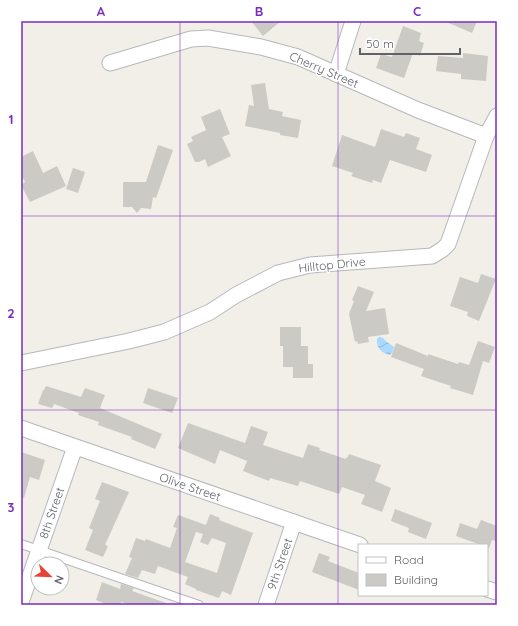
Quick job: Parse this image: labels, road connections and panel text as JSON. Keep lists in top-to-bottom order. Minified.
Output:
{"streets":{"street":["Cherry Street","Hilltop Drive","Olive Street","8th Street","9th Street"]},"crossings":[["Cherry Street","Hilltop Drive"],["Olive Street","8th Street"],["Olive Street","9th Street"]],"legend":["Road","Building"],"scale_bar":"50 m","north":"bottom right","grid":{"columns":["A","B","C"],"rows":["1","2","3"]}}
